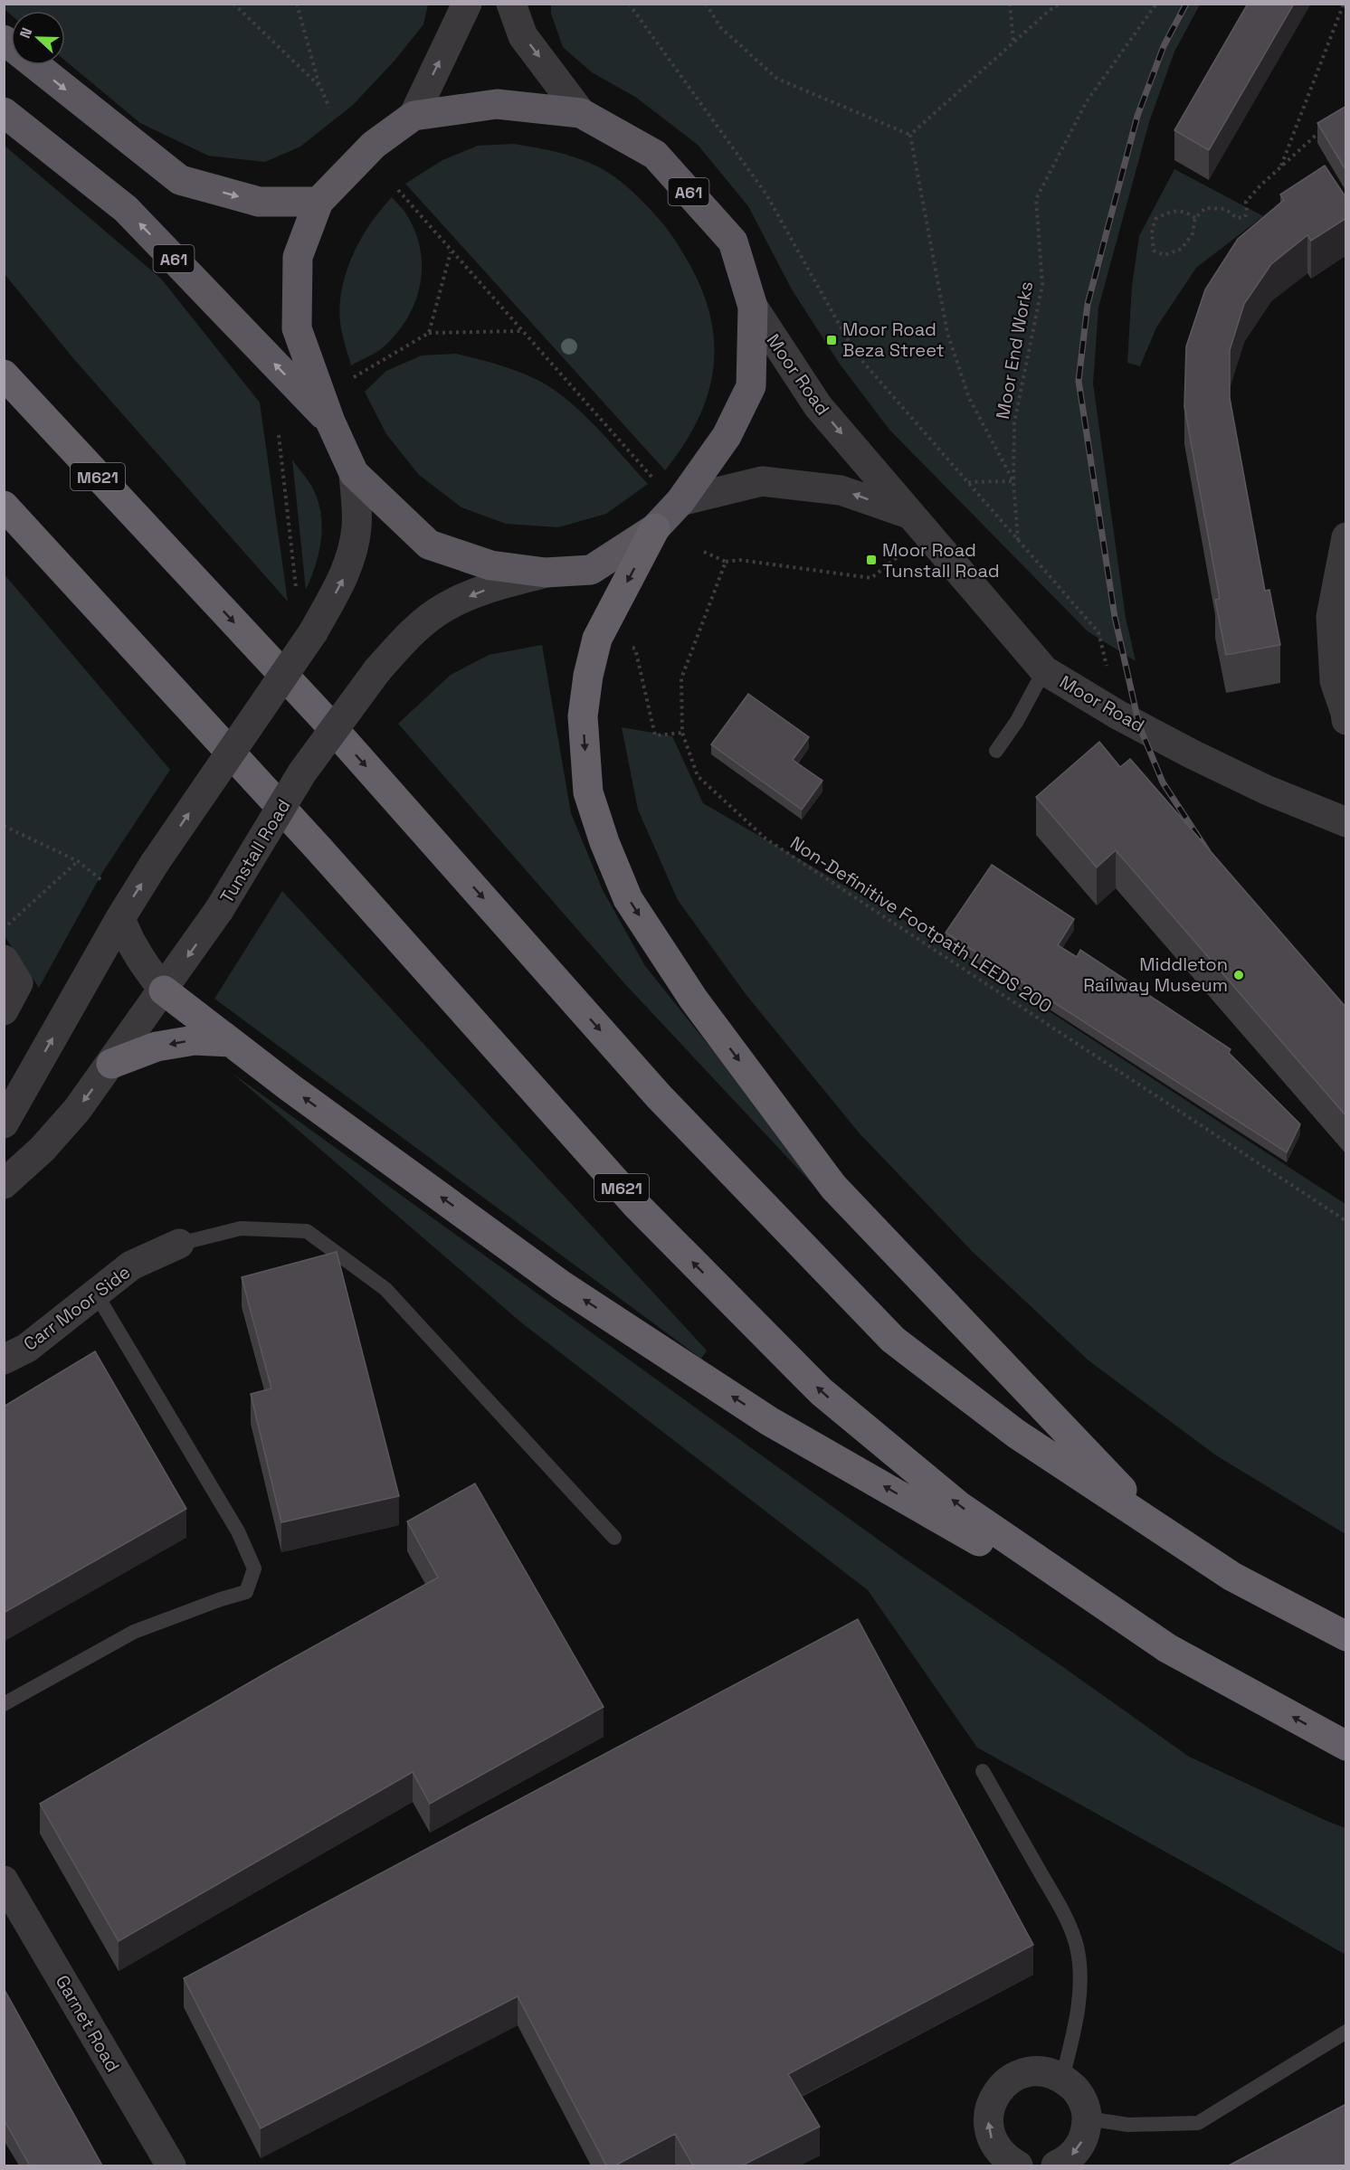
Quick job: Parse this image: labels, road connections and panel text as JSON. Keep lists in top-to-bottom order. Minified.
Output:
{"streets":{"highway":["A61","M621"],"street":["Moor Road","Tunstall Road","Carr Moor Side","Garnet Road"],"path":["Moor End Works","Non-Definitive Footpath LEEDS 200"]},"crossings":[["A61","Moor Road"],["A61","Tunstall Road"]],"places":{"transit":["Moor Road Beza Street","Moor Road Tunstall Road"],"other":["Middleton Railway Museum"]},"north":"left"}
